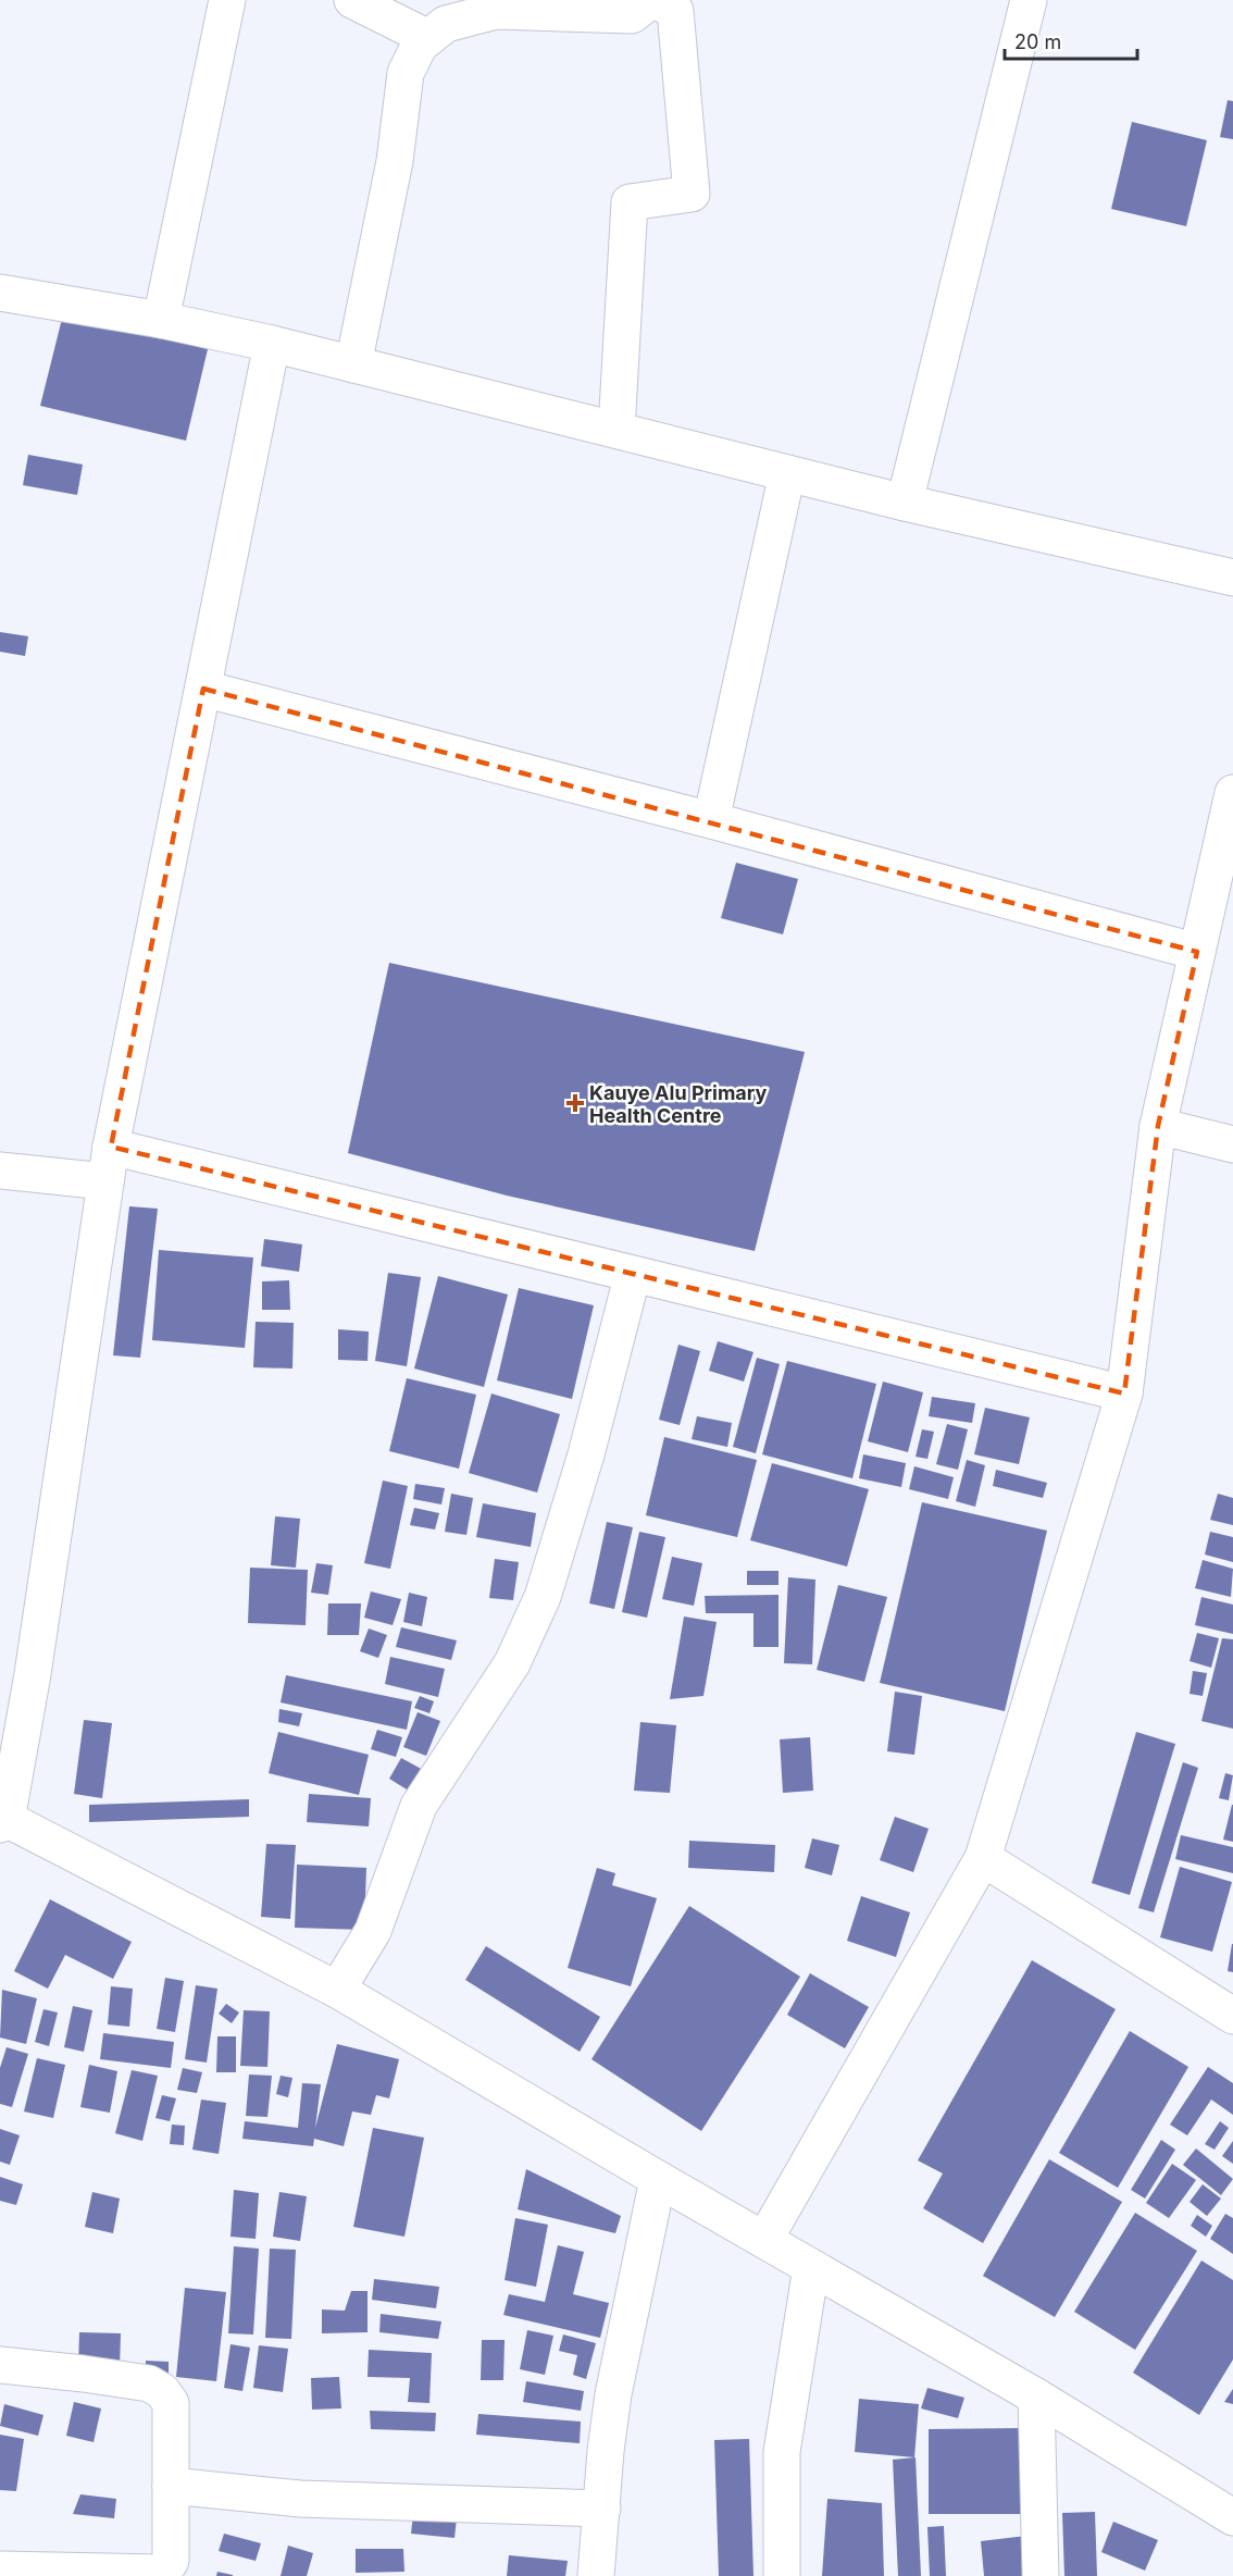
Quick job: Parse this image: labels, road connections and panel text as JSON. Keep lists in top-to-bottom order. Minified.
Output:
{"places":{"health":["Kauye Alu Primary Health Centre"]},"scale_bar":"20 m"}
